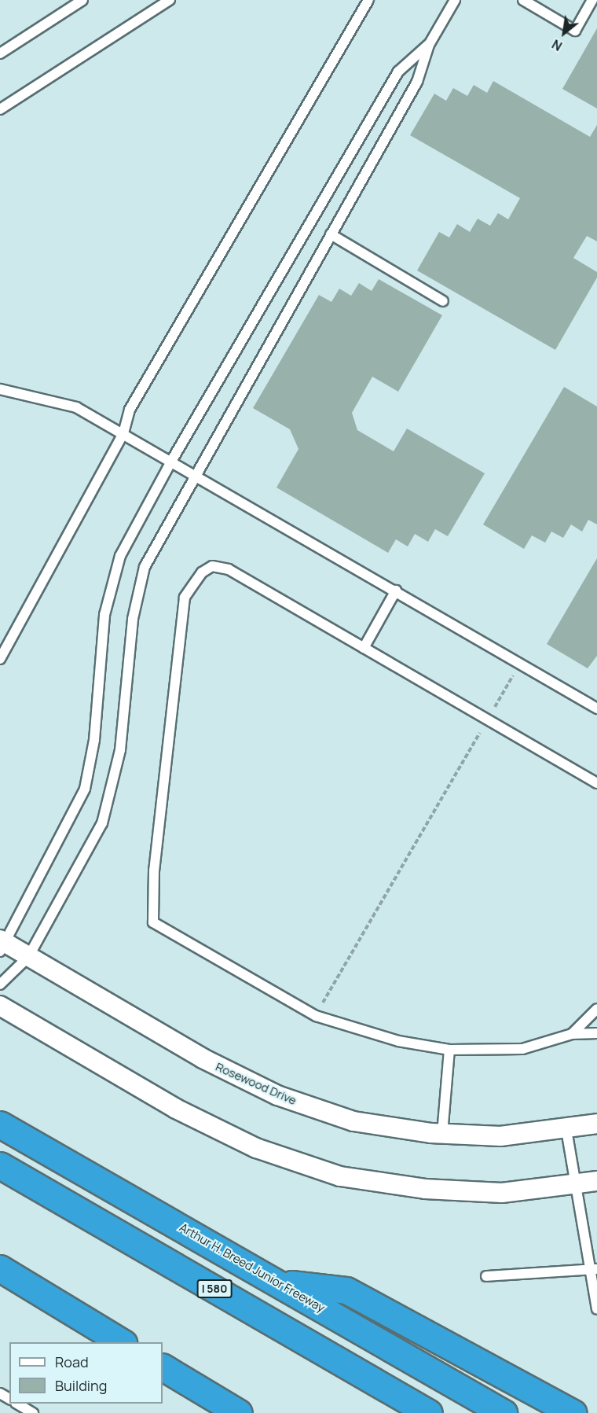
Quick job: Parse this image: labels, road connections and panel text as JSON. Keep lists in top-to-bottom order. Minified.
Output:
{"streets":{"highway":["Arthur H. Breed Junior Freeway","I 580"],"street":["Rosewood Drive"]},"legend":["Road","Building"],"north":"bottom left"}
